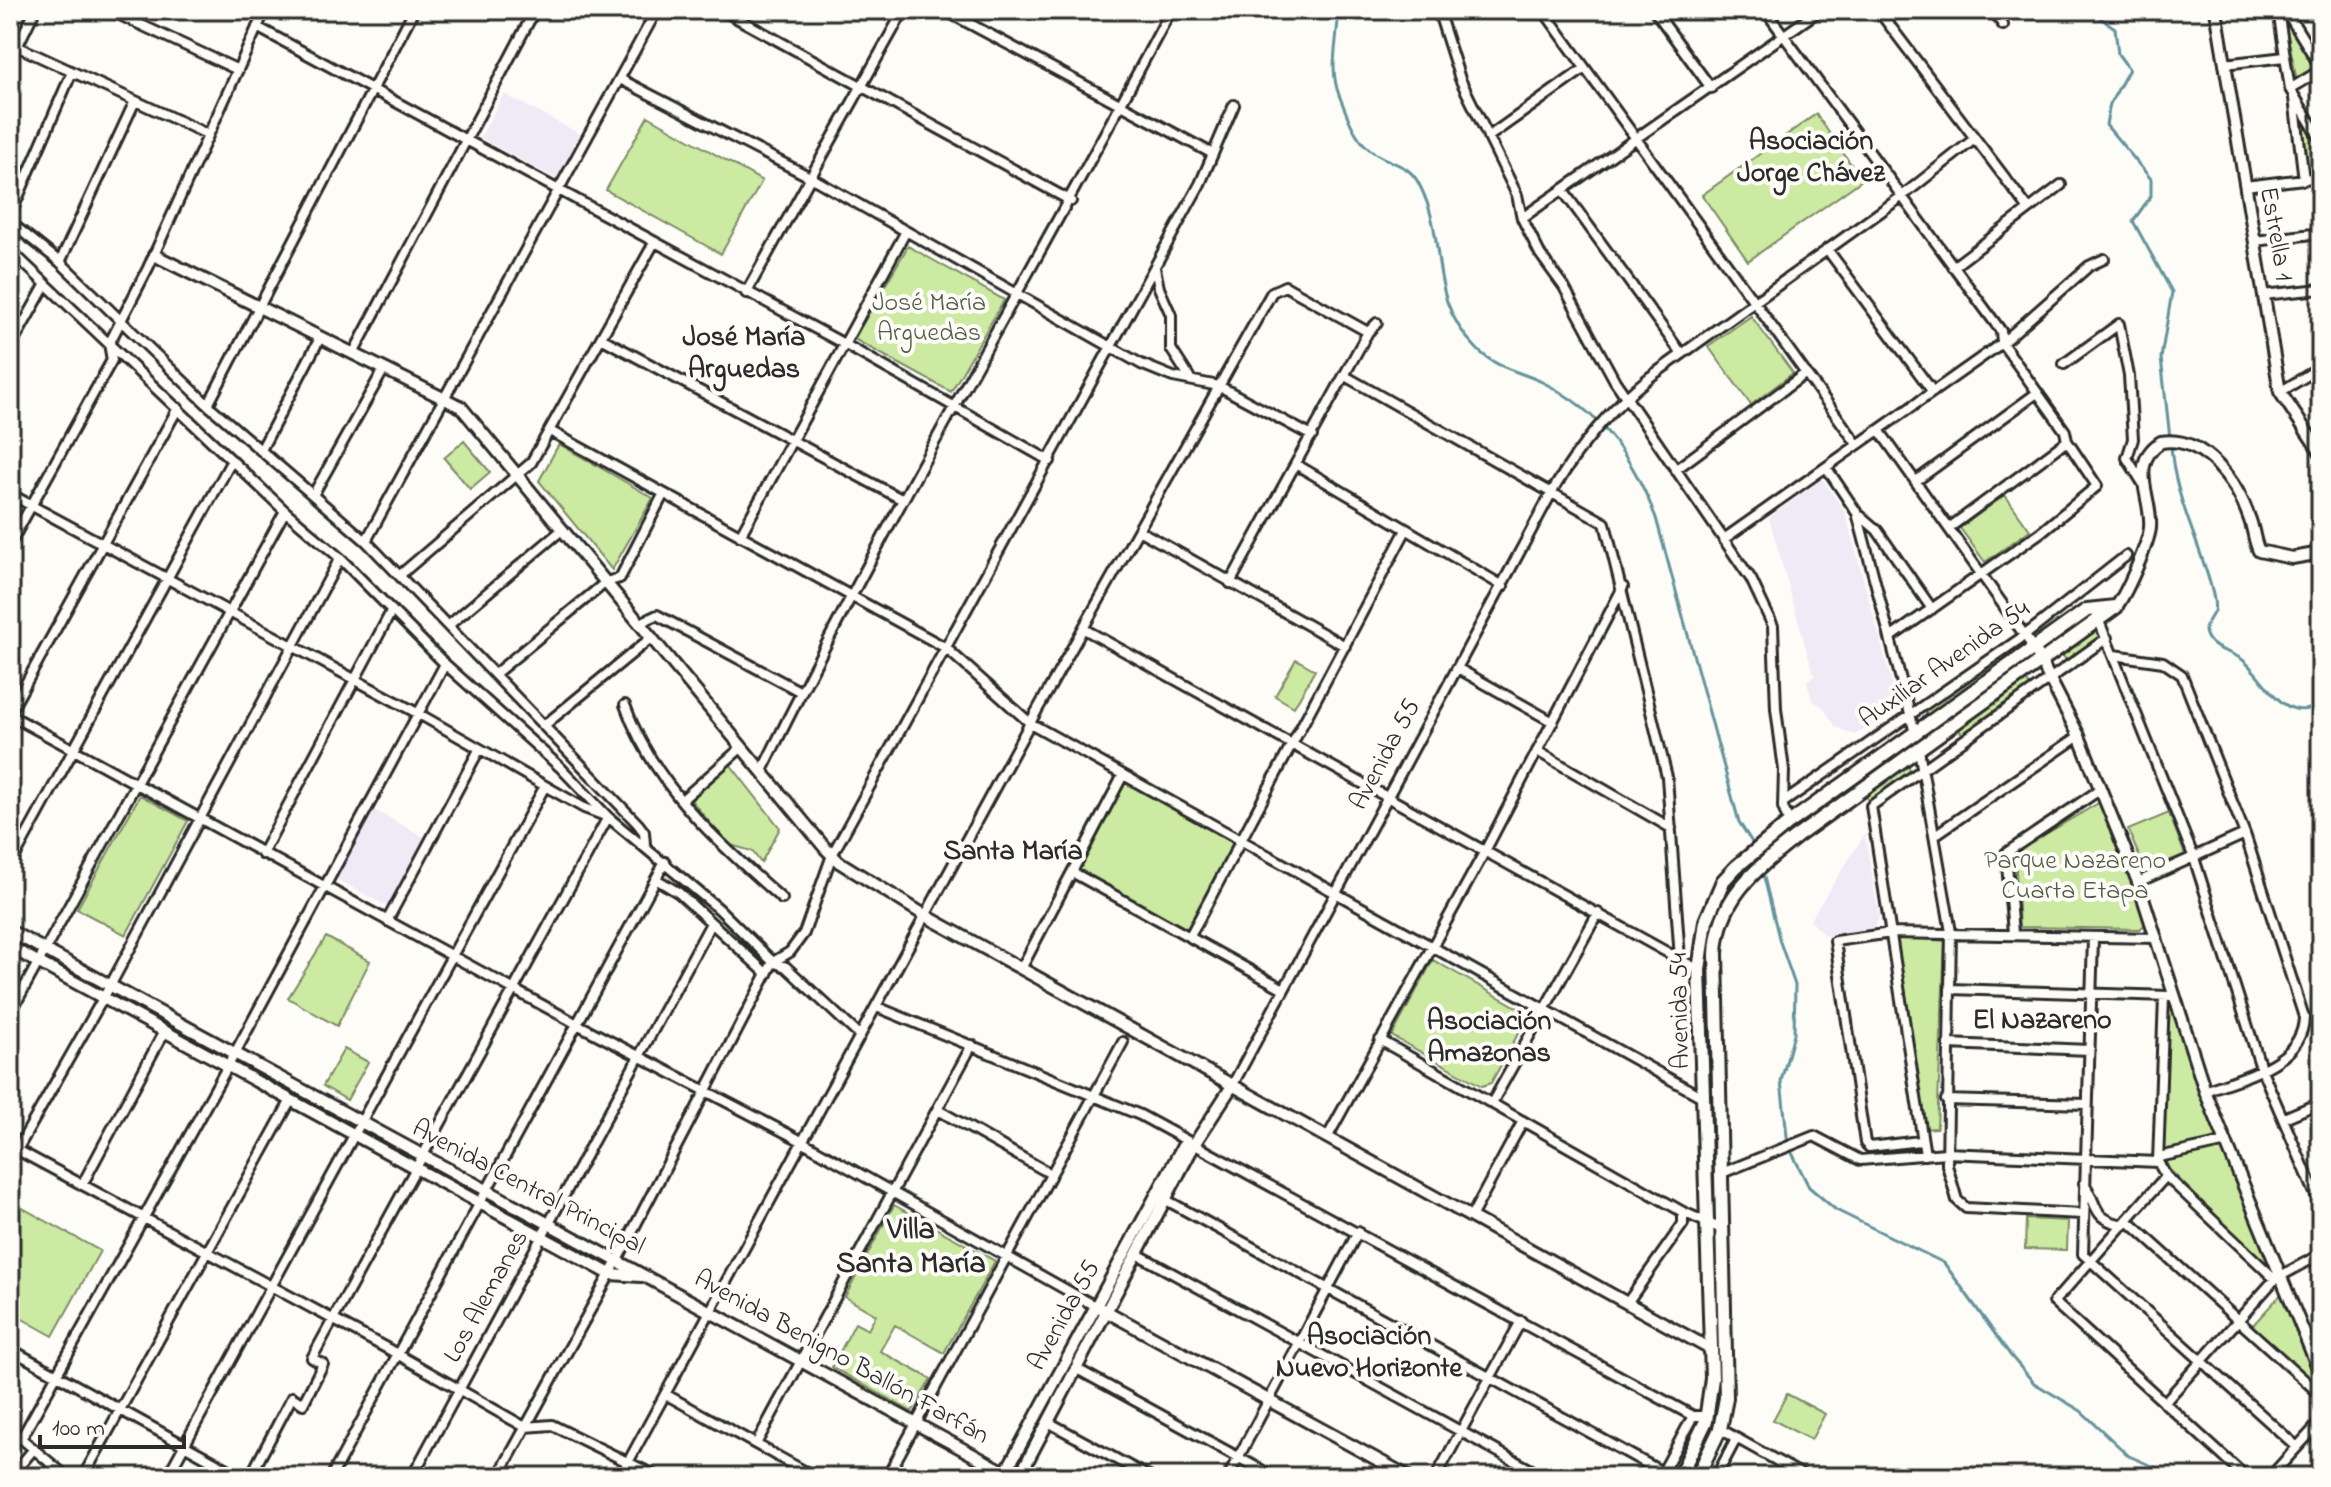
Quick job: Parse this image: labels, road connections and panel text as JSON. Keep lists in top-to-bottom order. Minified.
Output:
{"streets":{"main road":["Avenida 54"],"street":["Estrella 1","Auxiliar Avenida 54","Avenida 55","Avenida Central Principal","Los Alemanes","Avenida Benigno Ballón Farfán"]},"crossings":[["Avenida 55","Avenida Benigno Ballón Farfán"],["Avenida Central Principal","Los Alemanes"],["Avenida Central Principal","Avenida Benigno Ballón Farfán"]],"districts":["Asociación Jorge Chávez","José María Arguedas","Santa María","El Nazareno","Asociación Amazonas","Villa Santa María","Asociación Nuevo Horizonte"],"parks":["José María Arguedas","Parque Nazareno Cuarta Etapa"],"scale_bar":"100 m"}
